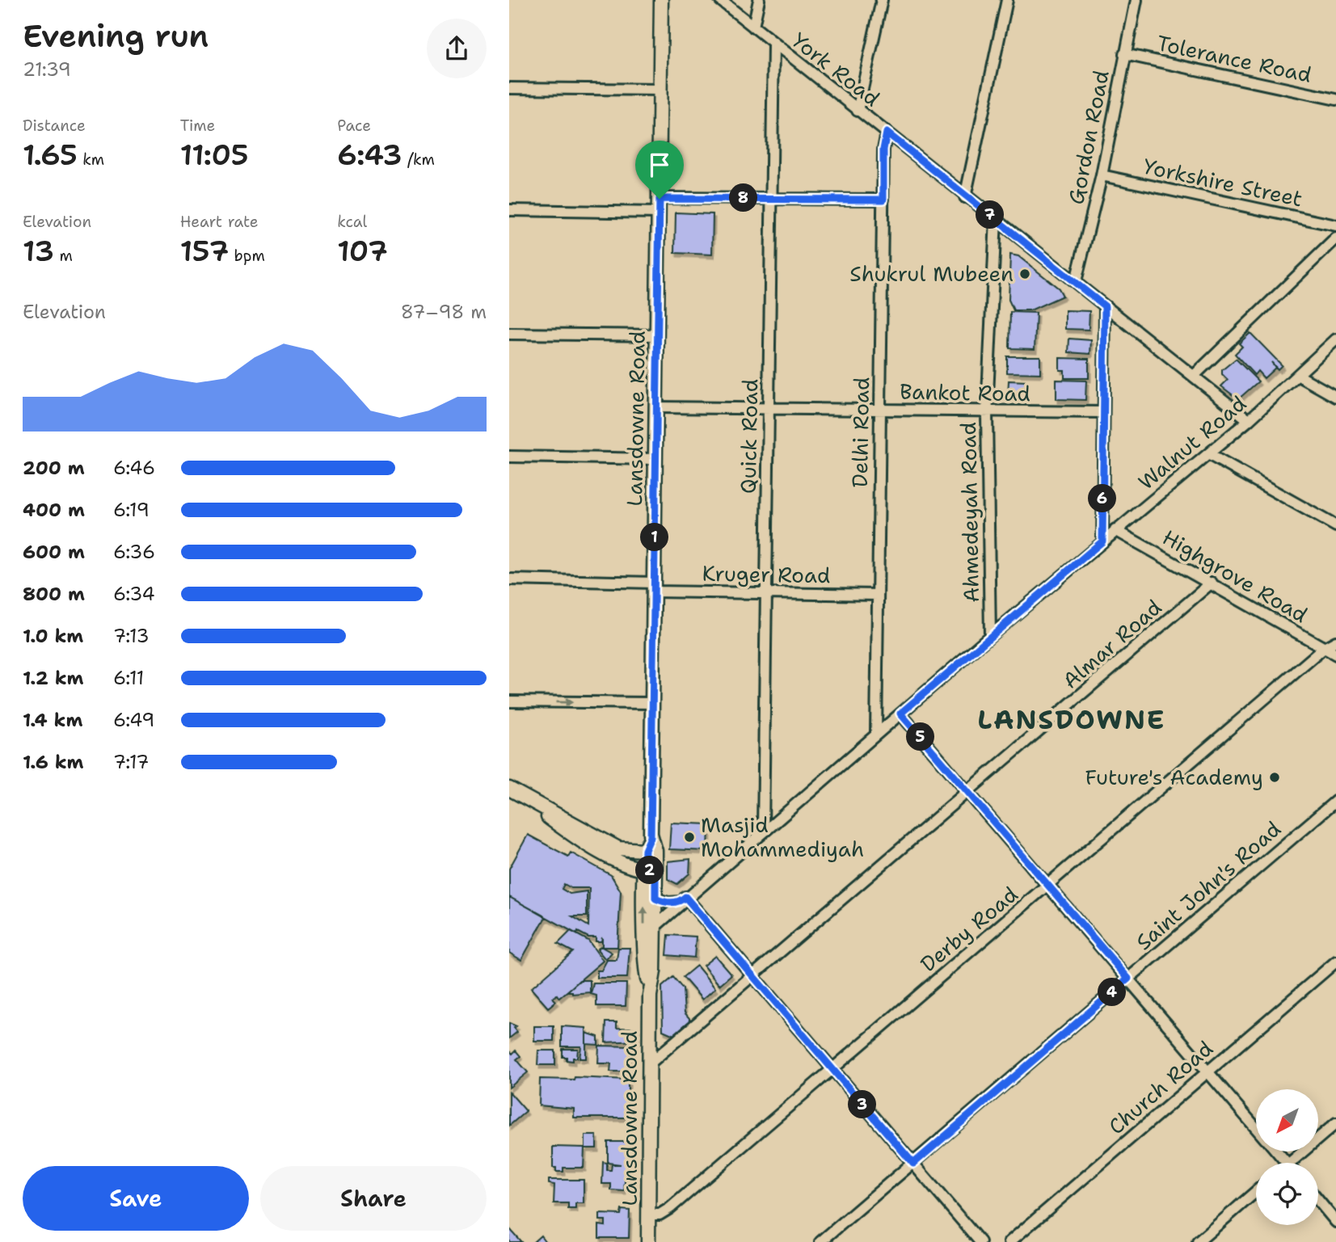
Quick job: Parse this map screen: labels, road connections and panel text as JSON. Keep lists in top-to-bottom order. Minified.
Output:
{"streets":{"street":["Tolerance Road","York Road","Gordon Road","Yorkshire Street","Bankot Road","Lansdowne Road","Delhi Road","Quick Road","Walnut Road","Ahmedeyah Road","Kruger Road","Highgrove Road","Almar Road","Saint John's Road","Derby Road","Church Road"]},"crossings":[["Tolerance Road","Gordon Road"],["York Road","Gordon Road"],["York Road","Delhi Road"],["York Road","Quick Road"],["York Road","Walnut Road"],["York Road","Ahmedeyah Road"],["Gordon Road","Yorkshire Street"],["Bankot Road","Lansdowne Road"],["Bankot Road","Delhi Road"],["Bankot Road","Quick Road"],["Bankot Road","Ahmedeyah Road"],["Lansdowne Road","Walnut Road"],["Lansdowne Road","Kruger Road"],["Lansdowne Road","Almar Road"],["Lansdowne Road","Derby Road"],["Delhi Road","Walnut Road"],["Delhi Road","Kruger Road"],["Quick Road","Walnut Road"],["Quick Road","Kruger Road"],["Walnut Road","Ahmedeyah Road"],["Walnut Road","Highgrove Road"],["Highgrove Road","Almar Road"],["Highgrove Road","Derby Road"]],"districts":["LANSDOWNE"],"places":["Shukrul Mubeen","Future's Academy","Masjid Mohammediyah"],"north":"bottom left","page":{"heading":["Evening run","21:39"],"stats":[["Distance","1.65 km"],["Time","11:05"],["Pace","6:43 /km"],["Elevation","13 m"],["Heart rate","157 bpm"],["kcal","107"]],"pins":["8","7","6","1","5","2","4","3"],"chart":["Elevation","87–98 m"],"list":[{"name":"200 m","note":"6:46"},{"name":"400 m","note":"6:19"},{"name":"600 m","note":"6:36"},{"name":"800 m","note":"6:34"},{"name":"1.0 km","note":"7:13"},{"name":"1.2 km","note":"6:11"},{"name":"1.4 km","note":"6:49"},{"name":"1.6 km","note":"7:17"}],"buttons":["Save","Share"]}}
